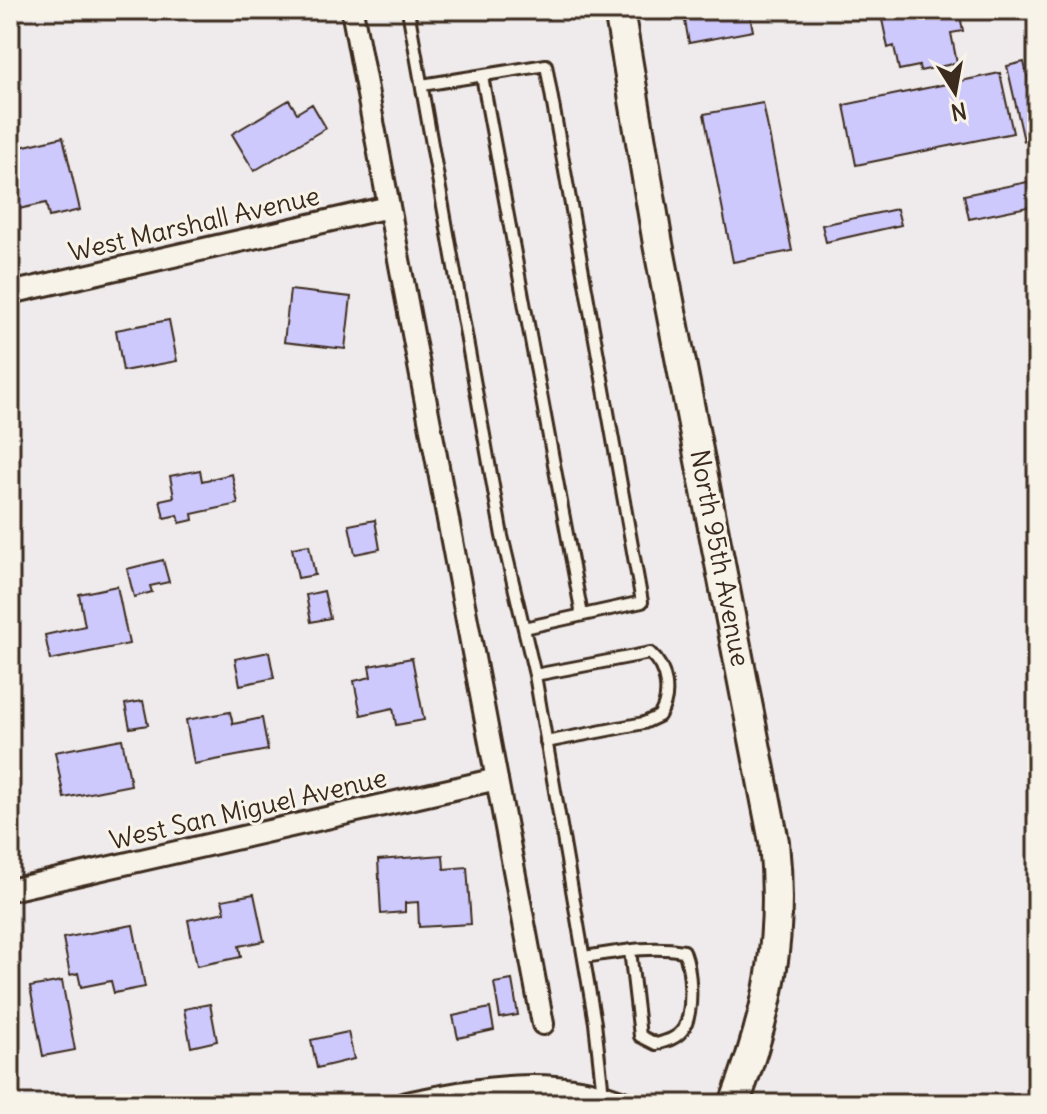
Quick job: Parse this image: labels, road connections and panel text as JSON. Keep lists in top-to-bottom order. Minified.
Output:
{"streets":{"street":["West Marshall Avenue","North 95th Avenue","West San Miguel Avenue"]},"north":"bottom"}
